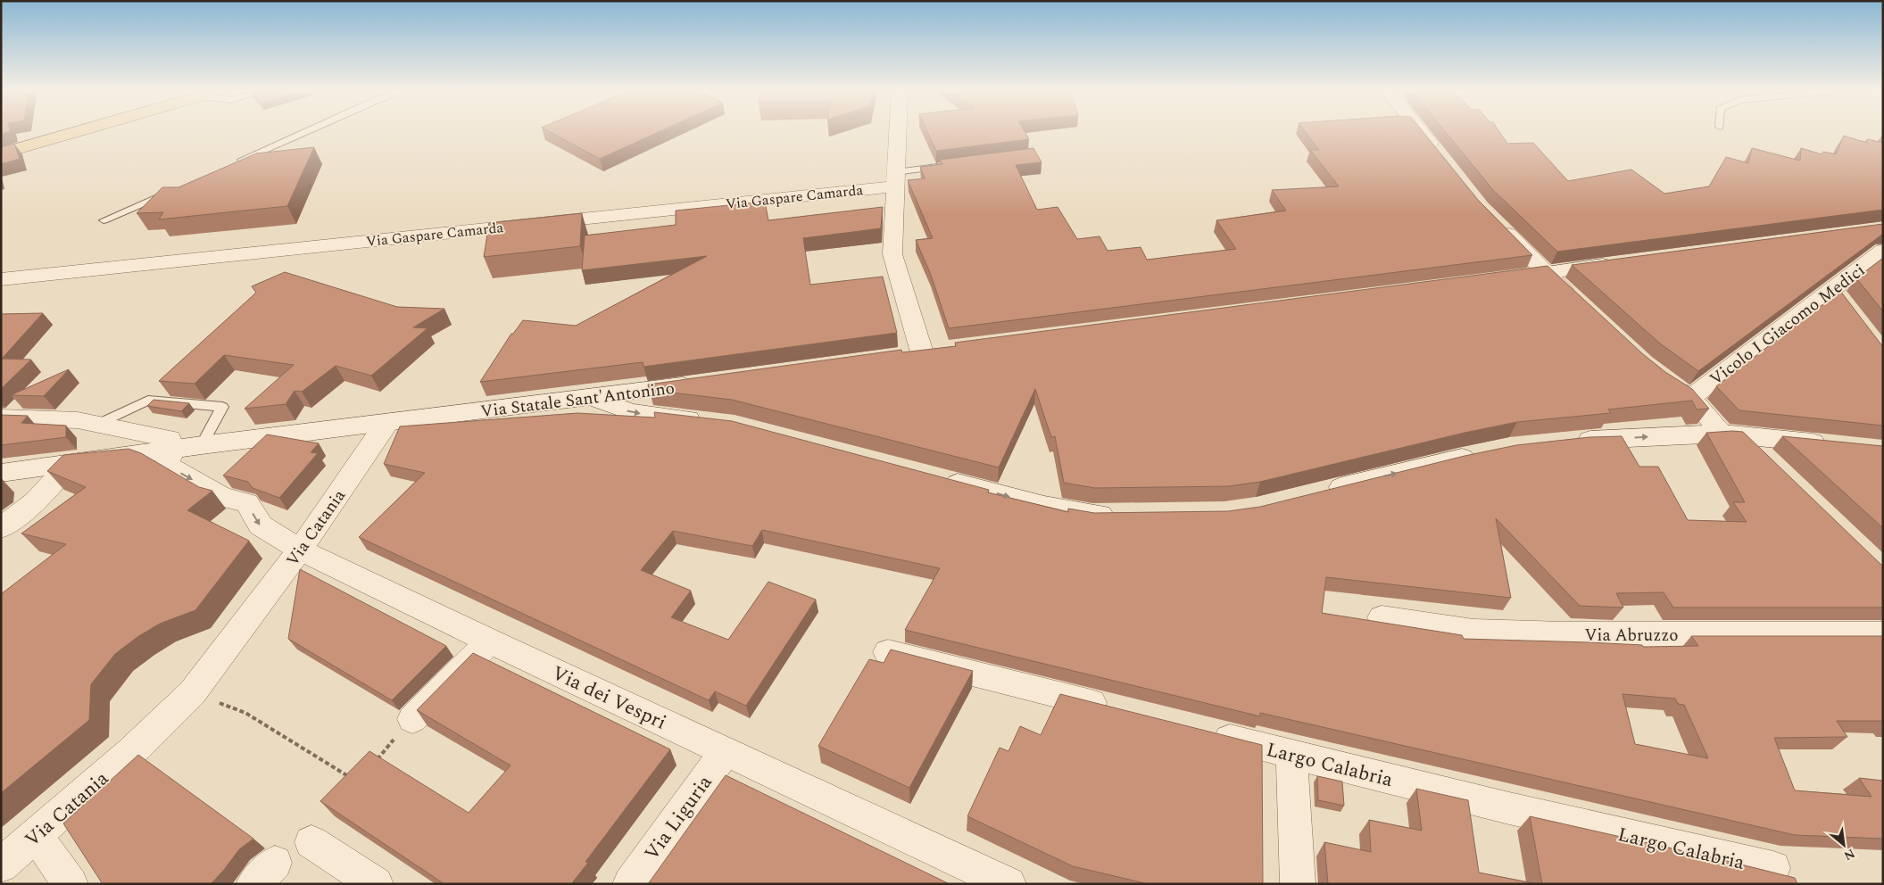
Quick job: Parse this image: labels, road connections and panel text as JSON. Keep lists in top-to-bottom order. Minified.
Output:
{"streets":{"street":["Via Gaspare Camarda","Vicolo I Giacomo Medici","Via Statale Sant'Antonino","Via Catania","Via Abruzzo","Via dei Vespri","Largo Calabria","Via Liguria"]},"crossings":[["Via Statale Sant'Antonino","Via Catania"],["Via Statale Sant'Antonino","Via dei Vespri"],["Via Catania","Via dei Vespri"],["Via dei Vespri","Via Liguria"]],"north":"bottom right"}
